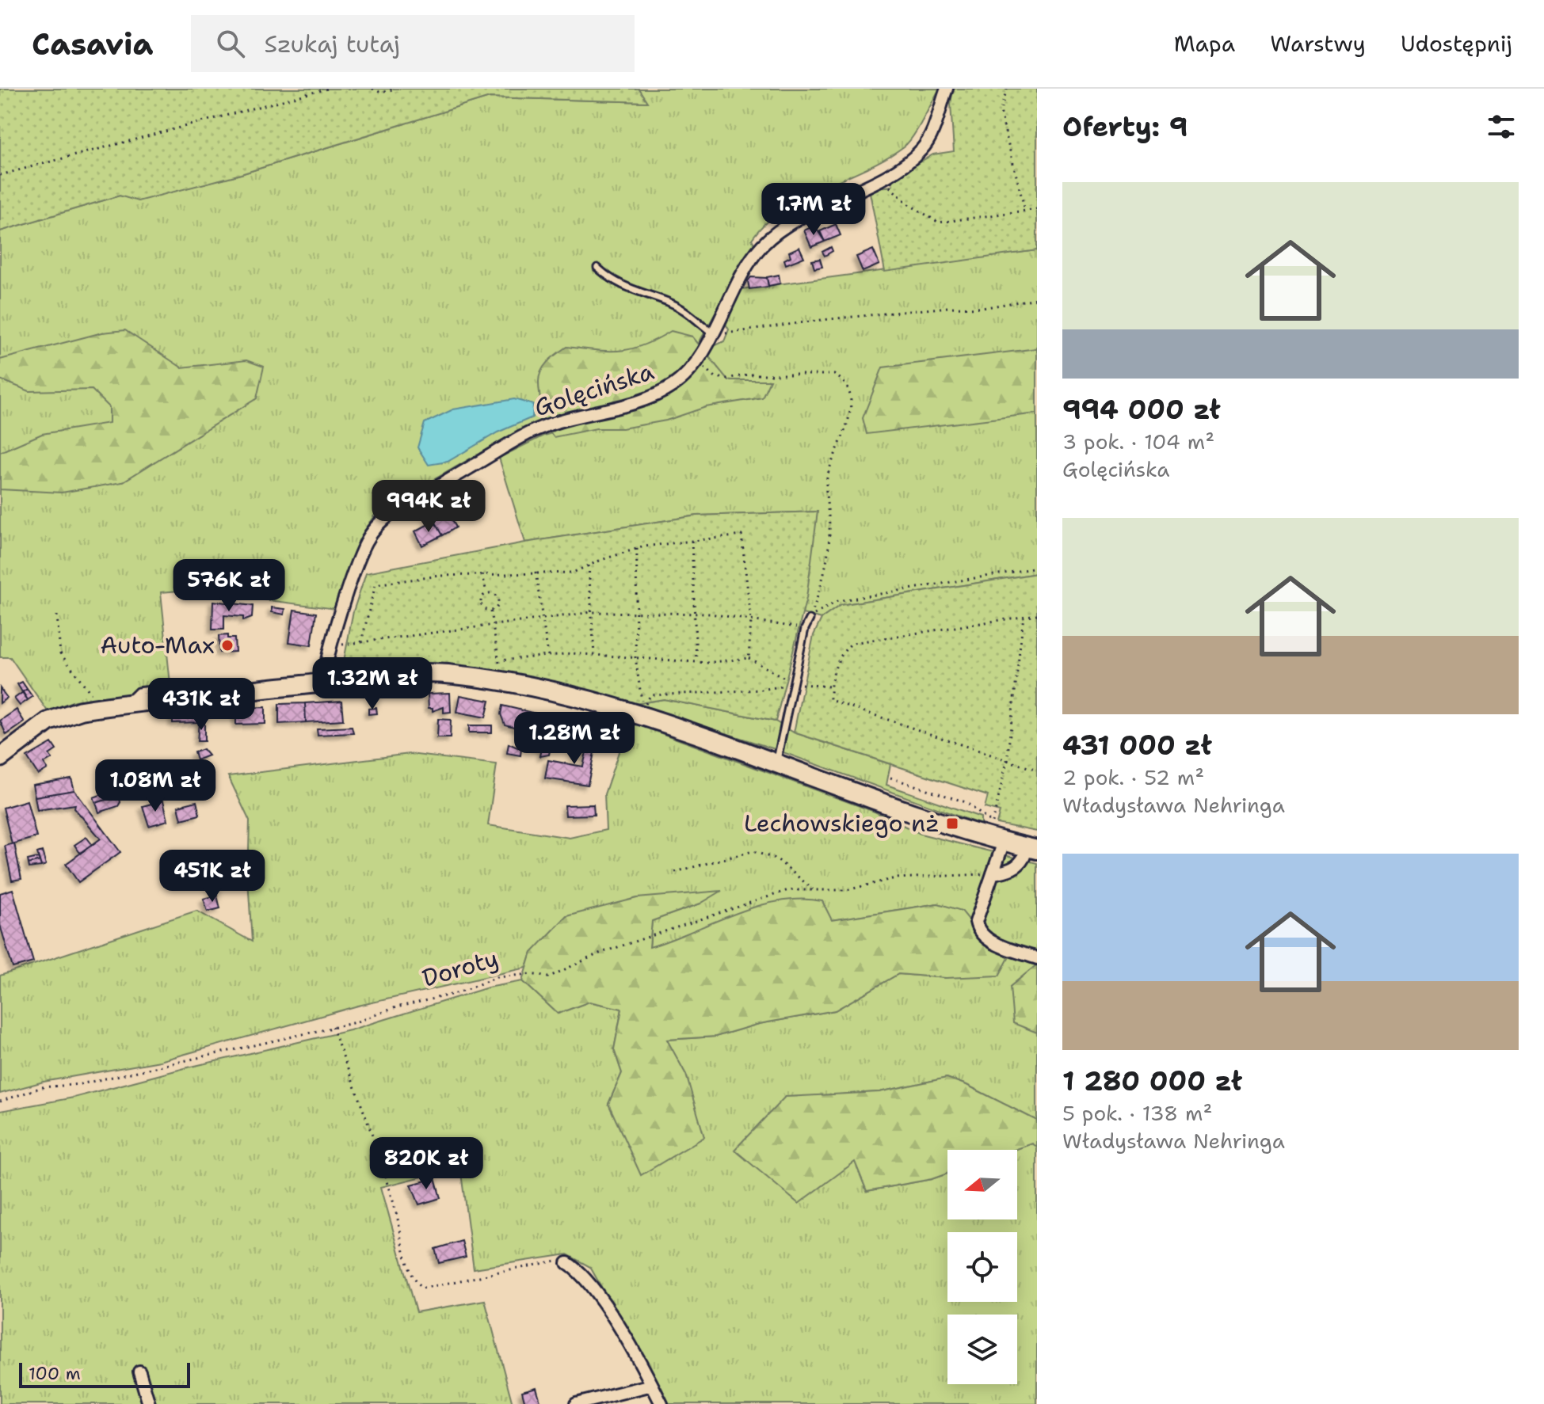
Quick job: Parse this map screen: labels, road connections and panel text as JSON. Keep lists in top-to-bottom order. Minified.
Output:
{"streets":{"street":["Golęcińska"],"path":["Doroty"]},"places":{"other":["Auto-Max"],"transit":["Lechowskiego nż"]},"scale_bar":"100 m","north":"left","page":{"header":"Casavia","search":"Szukaj tutaj","nav":["Mapa","Warstwy","Udostępnij"],"heading":"Oferty: 9","list":[{"name":"994 000 zł","note":"3 pok. · 104 m² · Golęcińska"},{"name":"431 000 zł","note":"2 pok. · 52 m² · Władysława Nehringa"},{"name":"1 280 000 zł","note":"5 pok. · 138 m² · Władysława Nehringa"}],"price":["1.7M zł","994K zł","576K zł","1.32M zł","431K zł","1.28M zł","1.08M zł","451K zł","820K zł"],"scale":"100 m"}}
